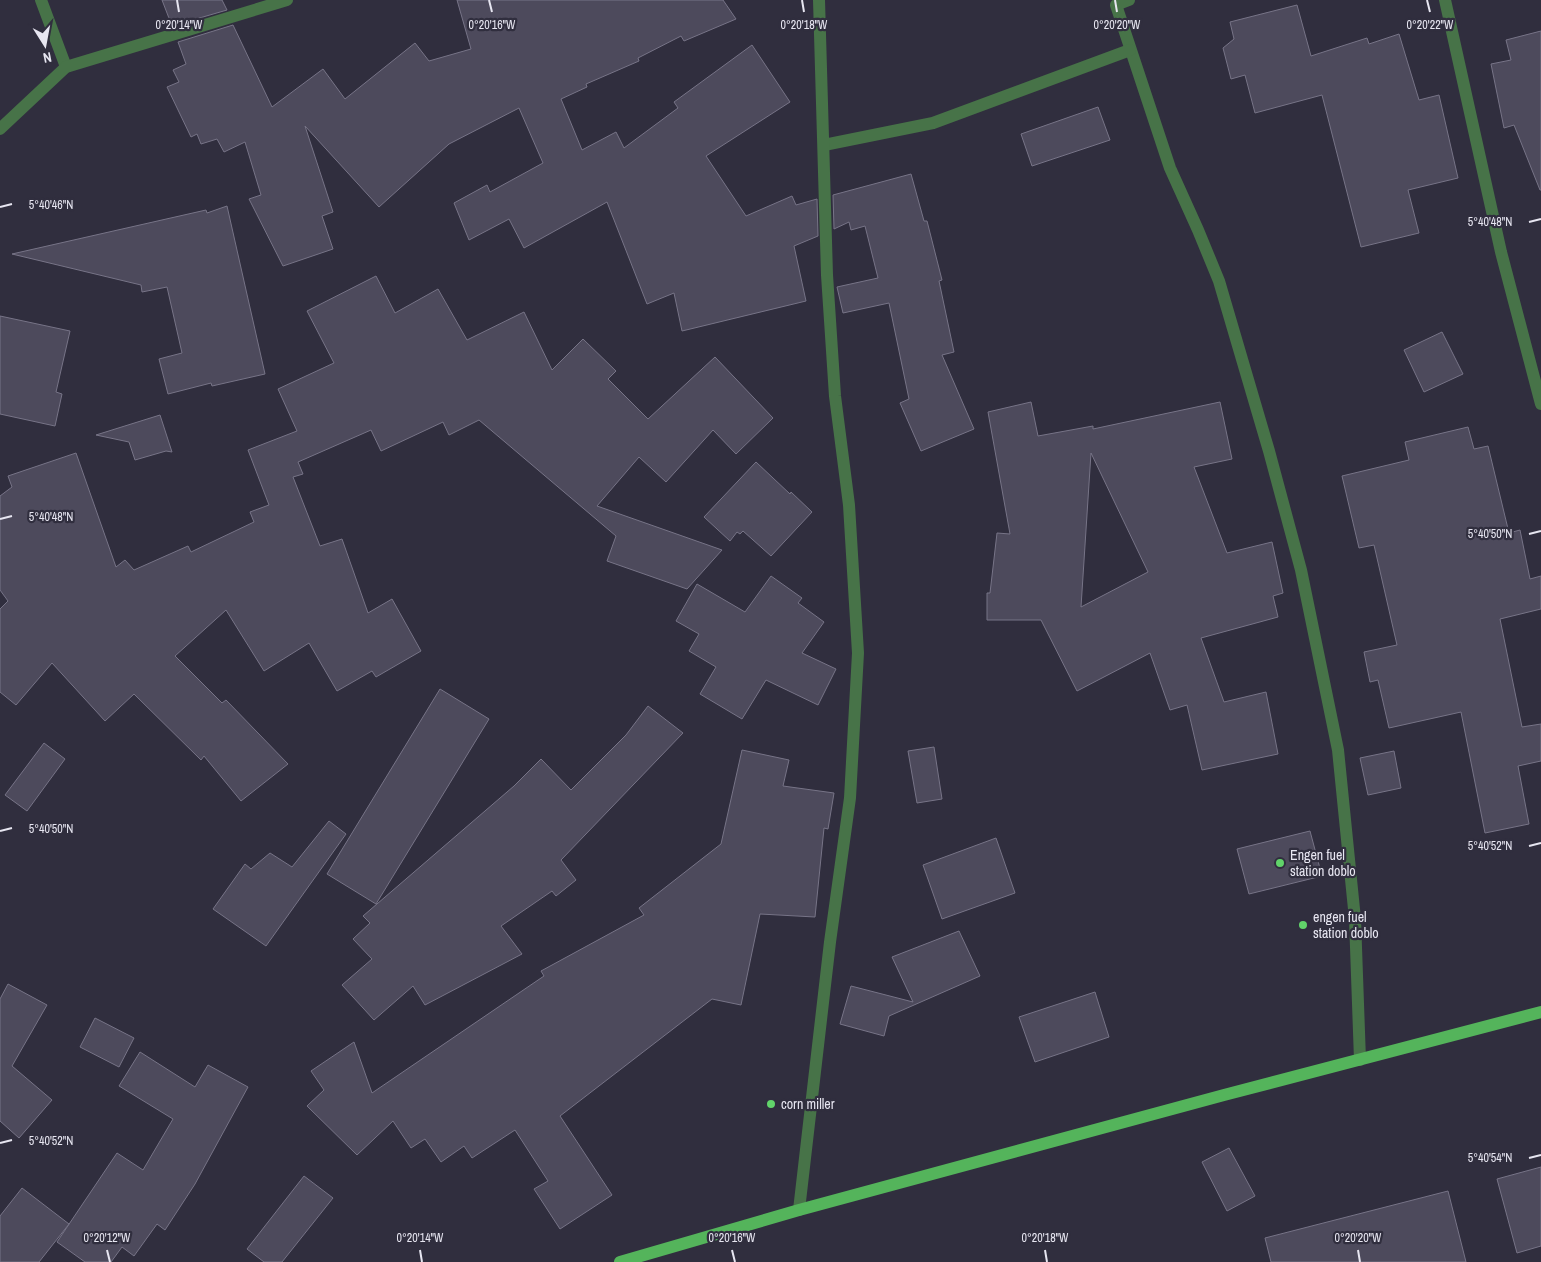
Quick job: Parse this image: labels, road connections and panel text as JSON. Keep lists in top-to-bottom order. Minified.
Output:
{"places":["Engen fuel station doblo","engen fuel station doblo","corn miller"],"north":"bottom","coordinates":["0°20'14\"W","0°20'16\"W","0°20'18\"W","0°20'20\"W","0°20'22\"W","5°40'46\"N","5°40'48\"N","5°40'50\"N","5°40'52\"N","5°40'54\"N","0°20'12\"W"]}
